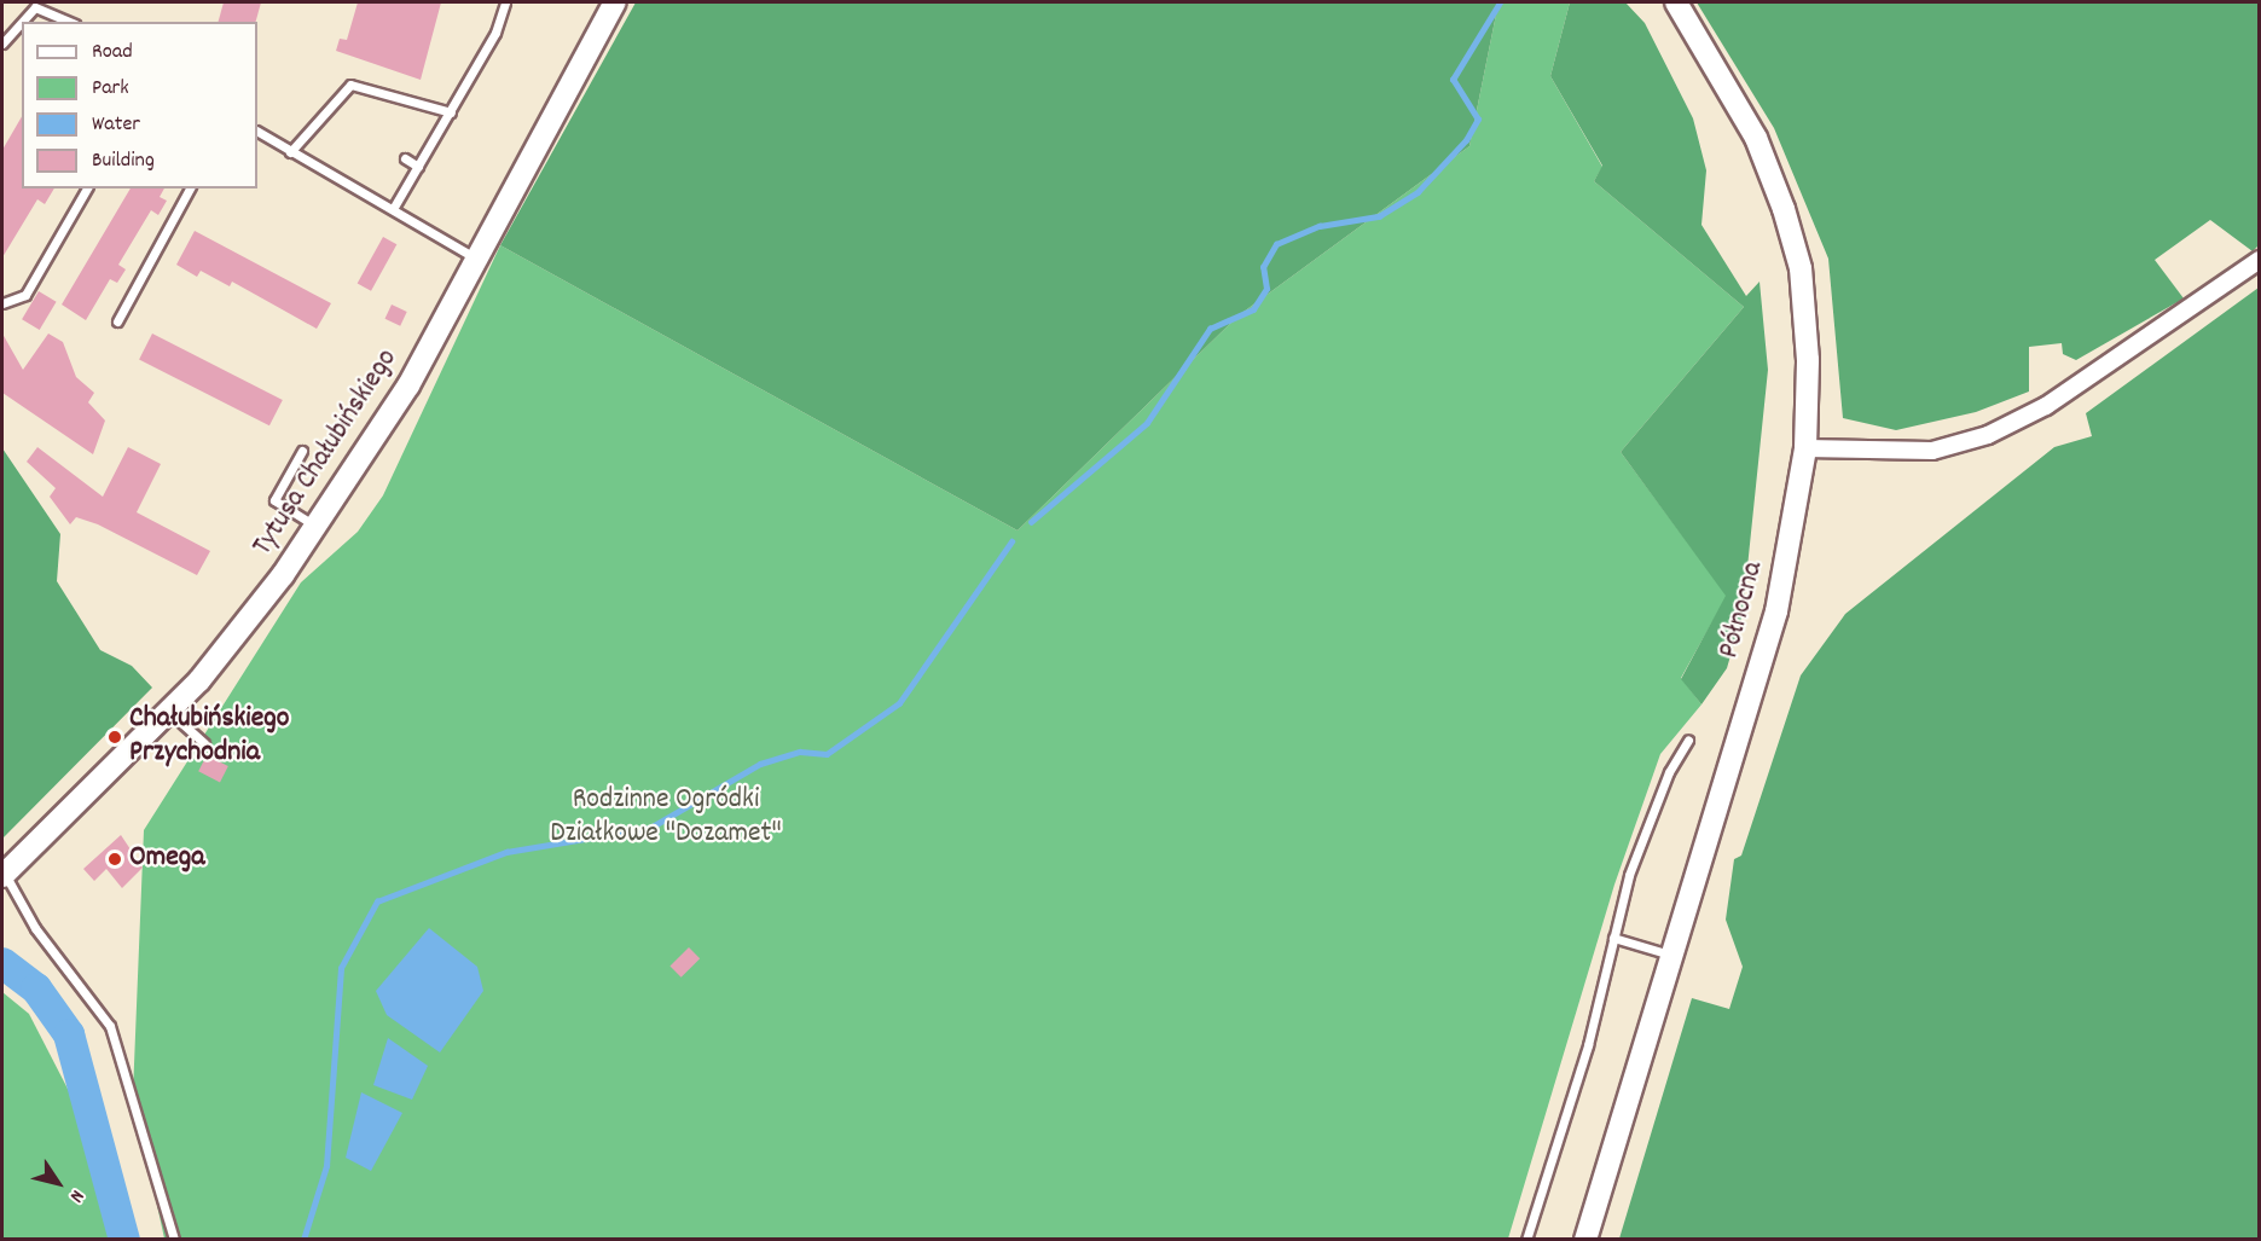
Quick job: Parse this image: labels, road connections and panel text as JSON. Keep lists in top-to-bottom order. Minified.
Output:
{"streets":{"street":["Tytusa Chałubińskiego","Północna"]},"parks":["Rodzinne Ogródki Działkowe \"Dozamet\""],"places":["Chałubińskiego Przychodnia","Omega"],"legend":["Road","Park","Water","Building"],"north":"bottom right"}
